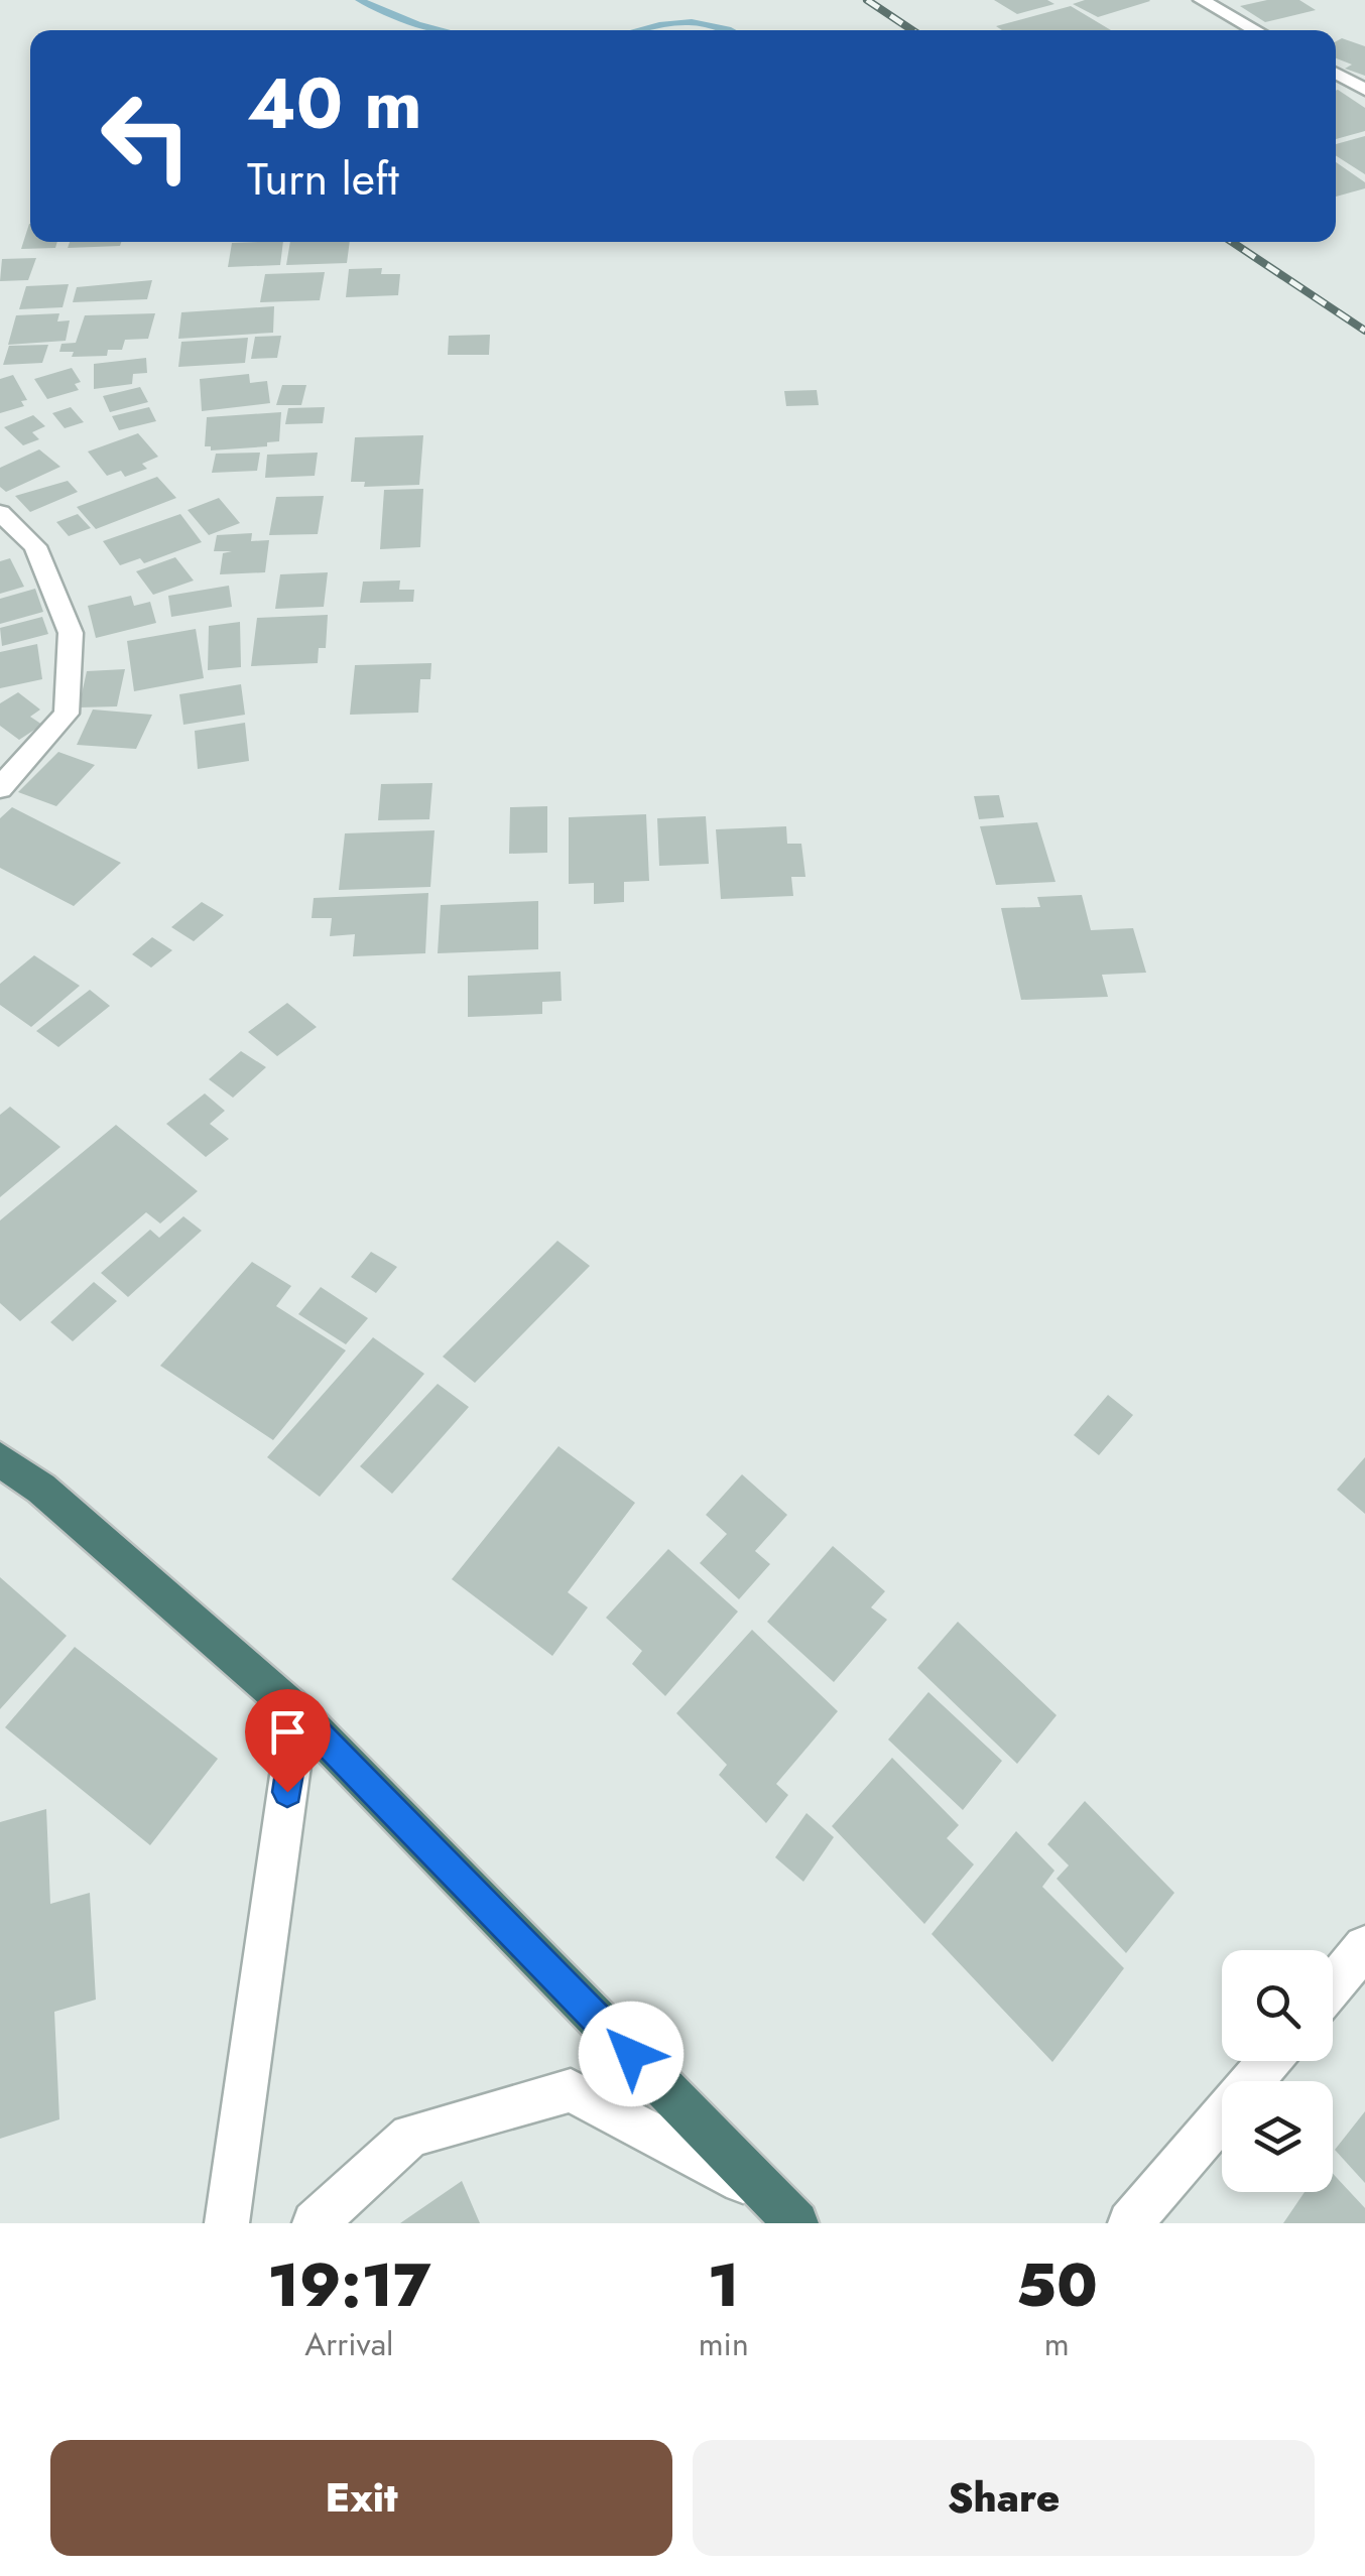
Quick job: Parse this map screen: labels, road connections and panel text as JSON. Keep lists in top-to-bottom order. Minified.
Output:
{"page":{"turn":["40 m","Turn left"],"eta":["19:17","Arrival","1","min","50","m"],"buttons":["Exit","Share"]}}
